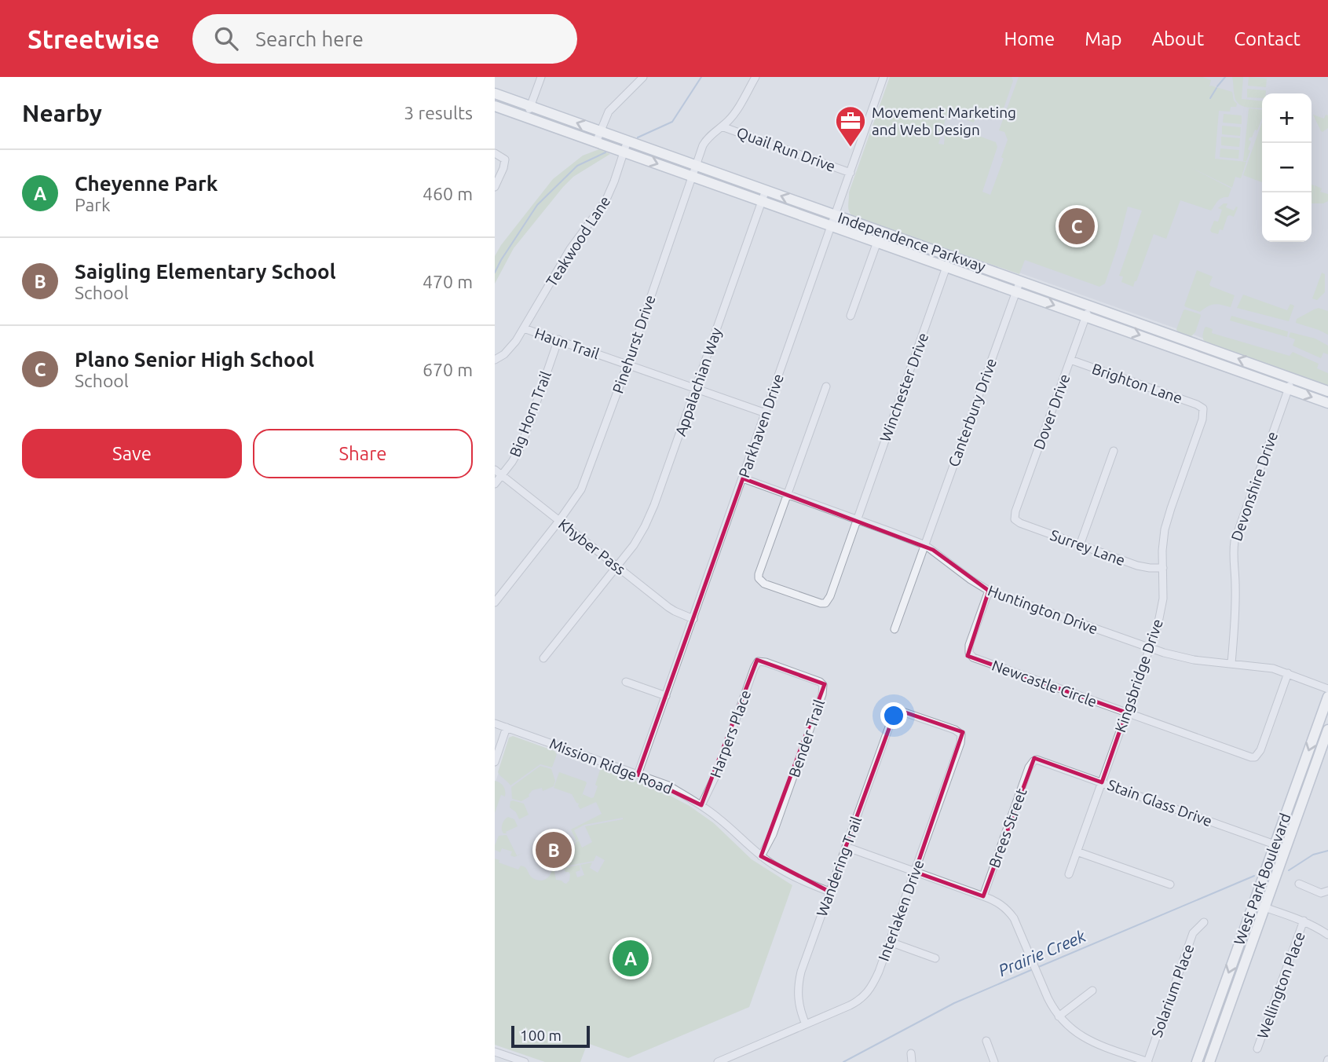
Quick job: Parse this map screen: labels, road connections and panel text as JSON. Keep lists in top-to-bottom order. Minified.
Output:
{"streets":{"main road":["Independence Parkway","West Park Boulevard"],"street":["Quail Run Drive","Teakwood Lane","Haun Trail","Pinehurst Drive","Appalachian Way","Brighton Lane","Winchester Drive","Dover Drive","Canterbury Drive","Big Horn Trail","Parkhaven Drive","Devonshire Drive","Khyber Pass","Surrey Lane","Huntington Drive","Kingsbridge Drive","Newcastle Circle","Harpers Place","Bender Trail","Mission Ridge Road","Stain Glass Drive","Brees Street","Wandering Trail","Interlaken Drive","Wellington Place","Solarium Place"]},"crossings":[["Quail Run Drive","Pinehurst Drive"],["Quail Run Drive","Parkhaven Drive"],["Teakwood Lane","Independence Parkway"],["Teakwood Lane","Haun Trail"],["Independence Parkway","Pinehurst Drive"],["Independence Parkway","Appalachian Way"],["Independence Parkway","Winchester Drive"],["Independence Parkway","Dover Drive"],["Independence Parkway","Canterbury Drive"],["Independence Parkway","Parkhaven Drive"],["Independence Parkway","Devonshire Drive"],["Haun Trail","Pinehurst Drive"],["Haun Trail","Appalachian Way"],["Haun Trail","Big Horn Trail"],["Haun Trail","Parkhaven Drive"],["Pinehurst Drive","Khyber Pass"],["Appalachian Way","Khyber Pass"],["Brighton Lane","Dover Drive"],["Brighton Lane","Kingsbridge Drive"],["Winchester Drive","Huntington Drive"],["Dover Drive","Surrey Lane"],["Canterbury Drive","Huntington Drive"],["Big Horn Trail","Khyber Pass"],["Parkhaven Drive","Khyber Pass"],["Parkhaven Drive","Huntington Drive"],["Parkhaven Drive","Mission Ridge Road"],["Devonshire Drive","Huntington Drive"],["Surrey Lane","Kingsbridge Drive"],["Huntington Drive","Kingsbridge Drive"],["Huntington Drive","Newcastle Circle"],["Kingsbridge Drive","Newcastle Circle"],["Kingsbridge Drive","Stain Glass Drive"],["Harpers Place","Bender Trail"],["Harpers Place","Mission Ridge Road"],["Bender Trail","Mission Ridge Road"],["Mission Ridge Road","Wandering Trail"],["Stain Glass Drive","Brees Street"],["Stain Glass Drive","West Park Boulevard"],["Wandering Trail","Interlaken Drive"]],"water":["Prairie Creek"],"places":{"office":["Movement Marketing and Web Design"]},"scale_bar":"100 m","page":{"header":"Streetwise","search":"Search here","nav":["Home","Map","About","Contact"],"heading":["Nearby","3 results"],"map_buttons":["+","−"],"list":[{"mark":"A","name":"Cheyenne Park","note":"Park","value":"460 m"},{"mark":"B","name":"Saigling Elementary School","note":"School","value":"470 m"},{"mark":"C","name":"Plano Senior High School","note":"School","value":"670 m"}],"pins":["C","B","A"],"buttons":["Save","Share"],"scale":"100 m"}}
